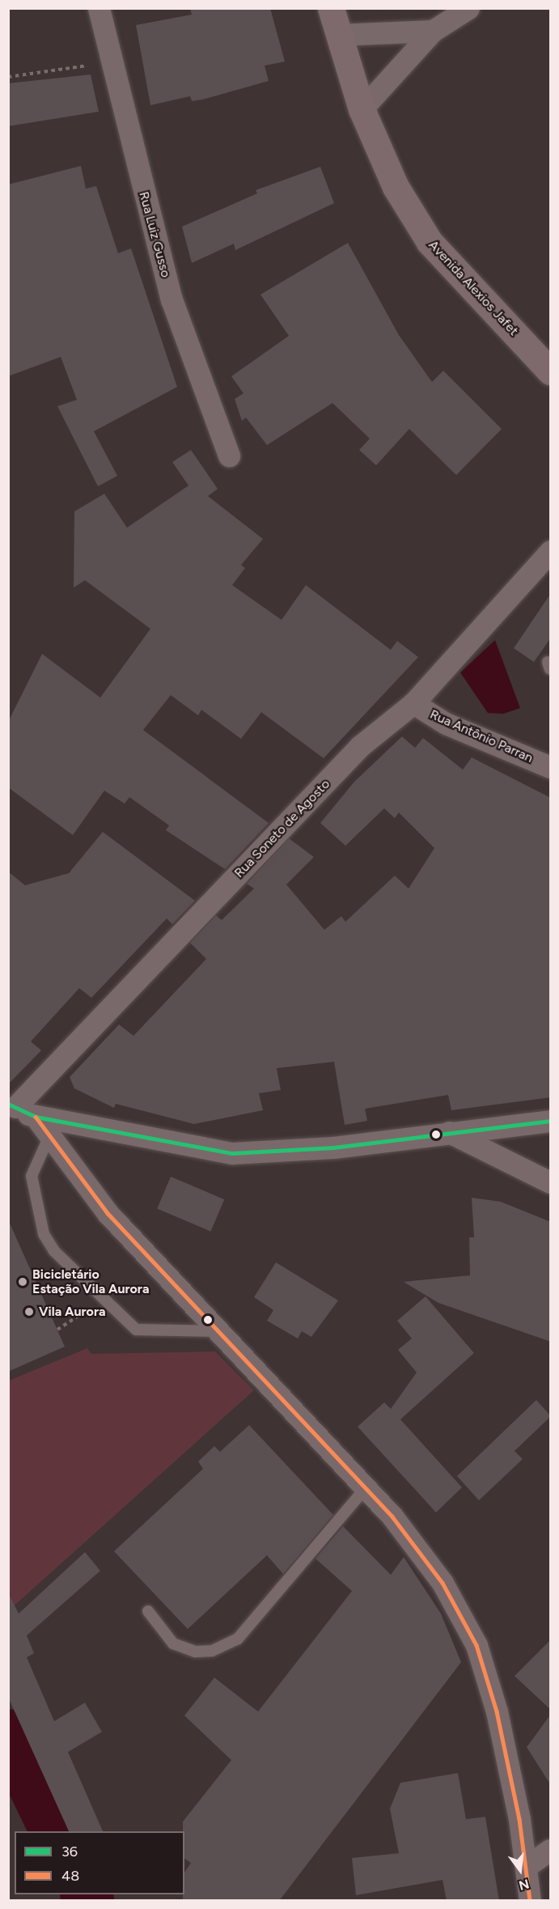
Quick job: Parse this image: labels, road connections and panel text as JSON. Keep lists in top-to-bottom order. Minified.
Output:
{"streets":{"main road":["Avenida Alexios Jafet"],"street":["Rua Luiz Gusso","Rua Antônio Parran","Rua Soneto de Agosto"]},"crossings":[["Rua Antônio Parran","Rua Soneto de Agosto"]],"places":["Bicicletário Estação Vila Aurora","Vila Aurora"],"lines":["transit line 36","transit line 48"],"legend":["36","48"],"north":"bottom"}
